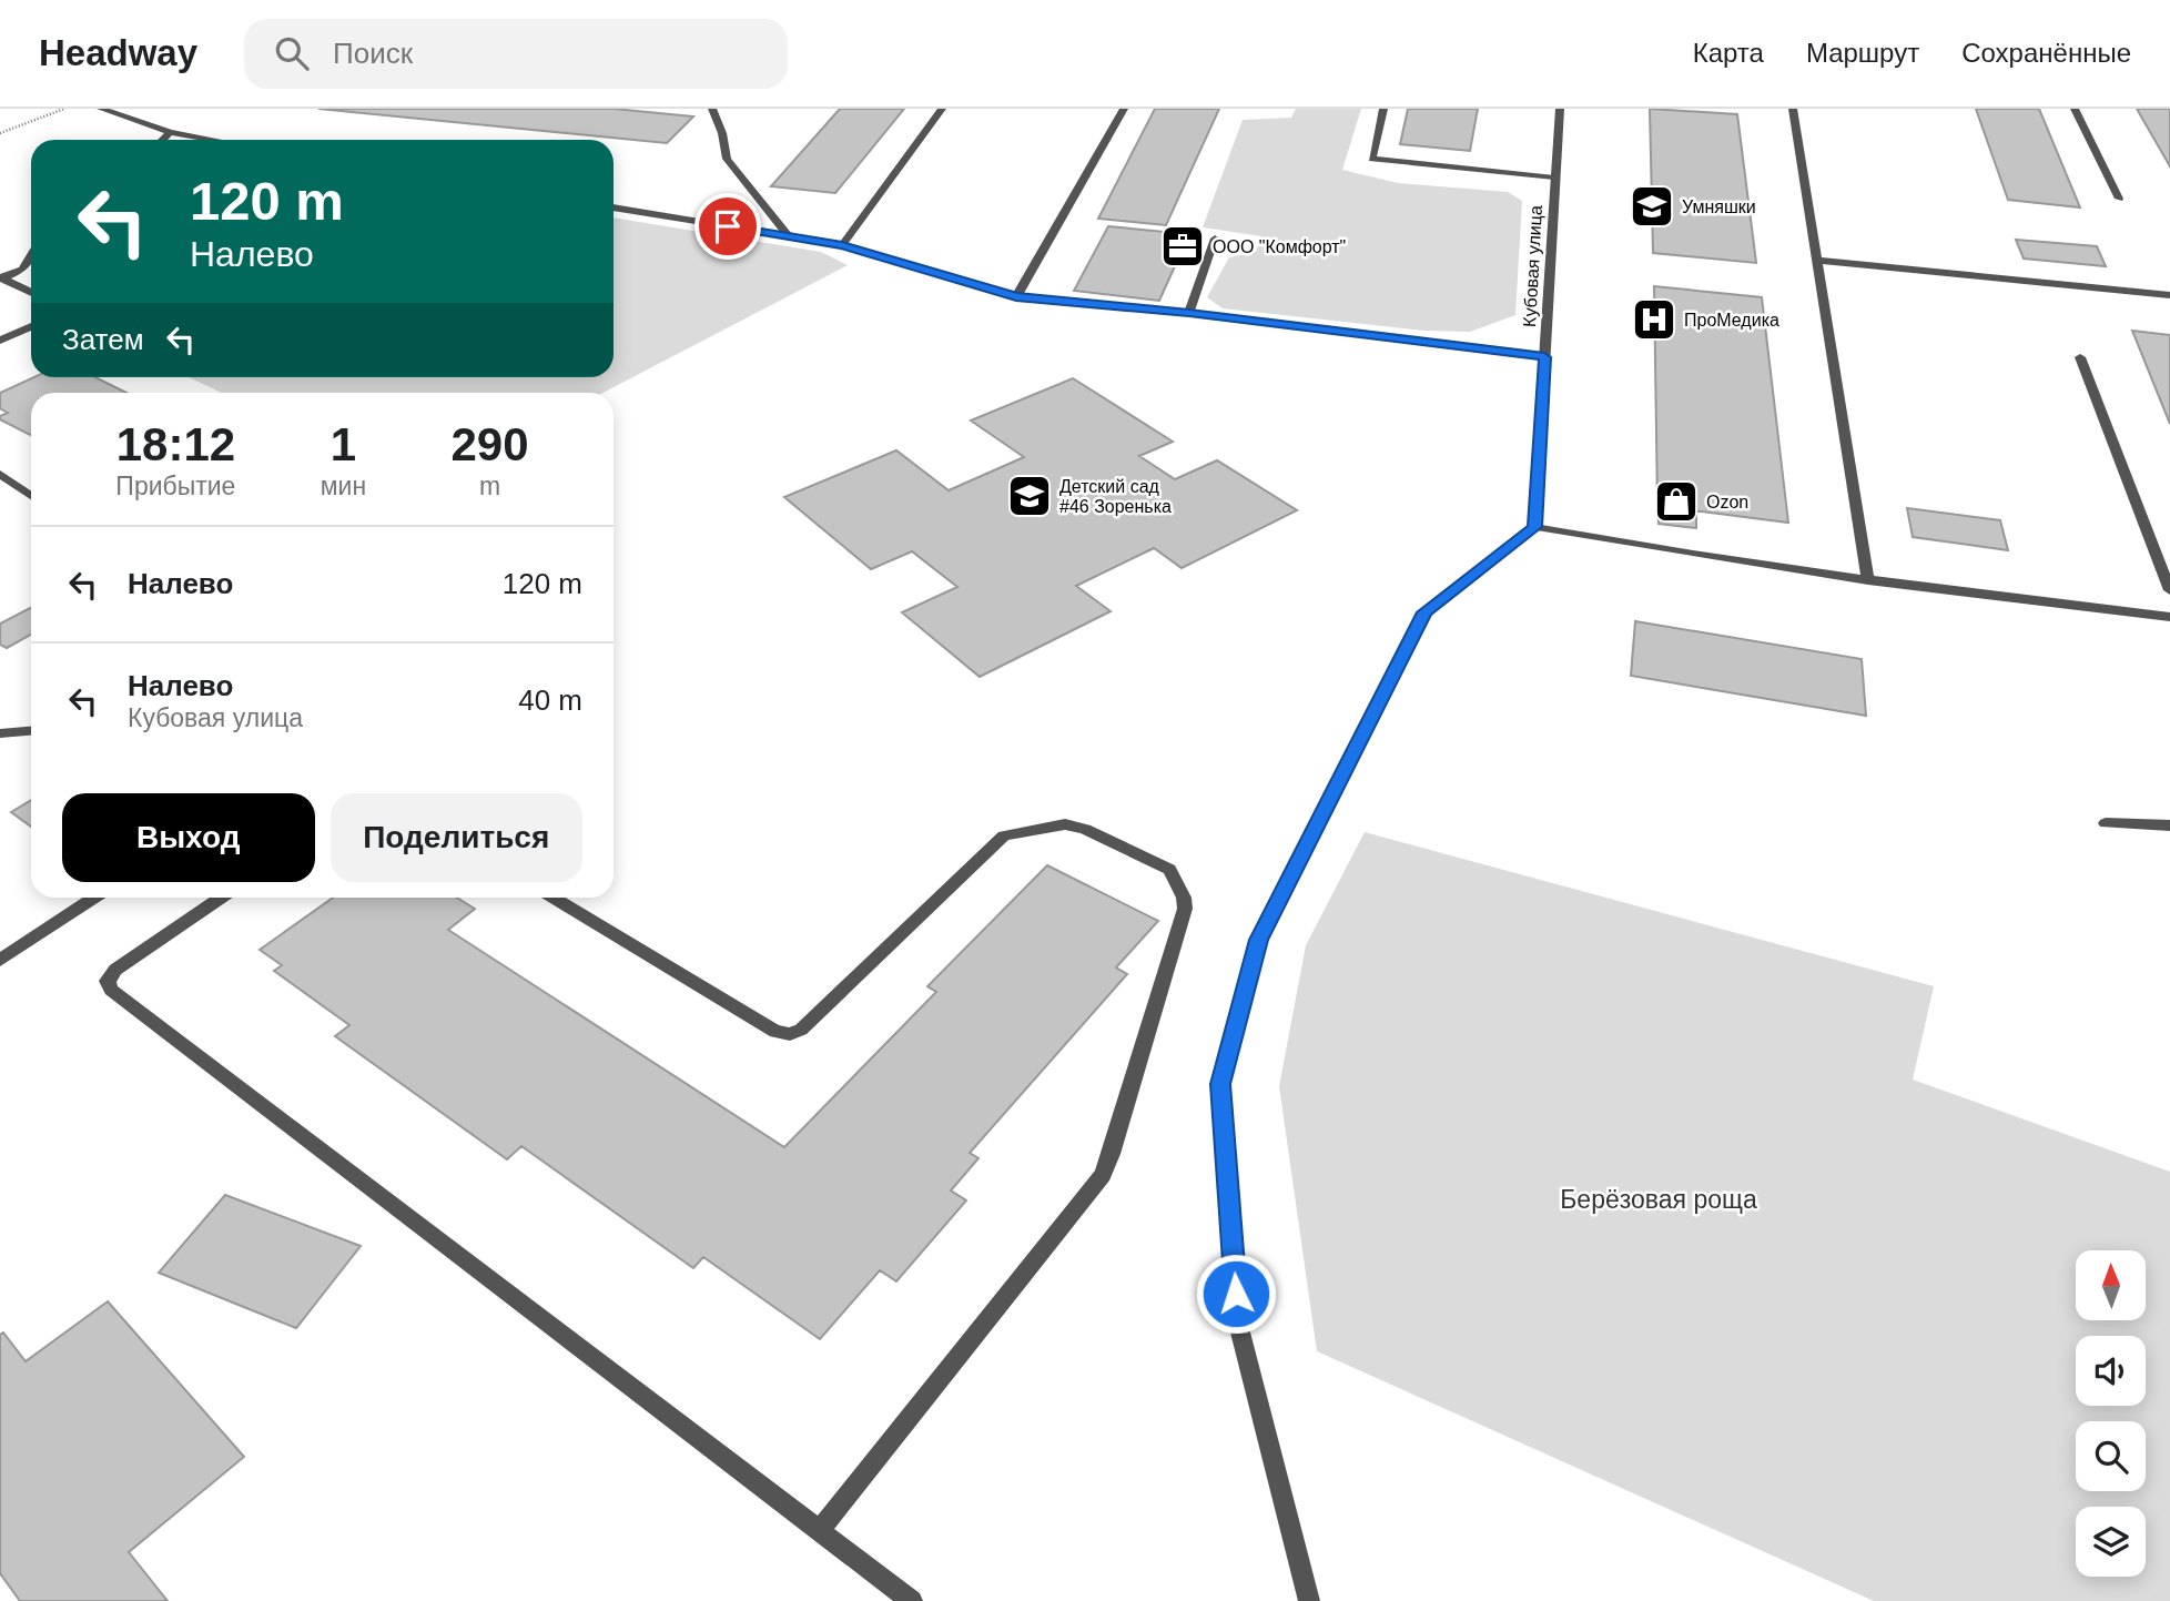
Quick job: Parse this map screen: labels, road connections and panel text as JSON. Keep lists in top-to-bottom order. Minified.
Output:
{"streets":{"street":["Кубовая улица"]},"parks":["Берёзовая роща"],"places":{"school or university":["Умняшки","Детский сад #46 Зоренька"],"office":["ООО \"Комфорт\""],"hospital":["ПроМедика"],"shop":["Ozon"]},"north":"top","page":{"header":"Headway","search":"Поиск","nav":["Карта","Маршрут","Сохранённые"],"turn":["120 m","Налево"],"then":"Затем","eta":["18:12","Прибытие","1","мин","290","m"],"list":[{"name":"Налево","value":"120 m"},{"name":"Налево","note":"Кубовая улица","value":"40 m"}],"buttons":["Выход","Поделиться"]}}
